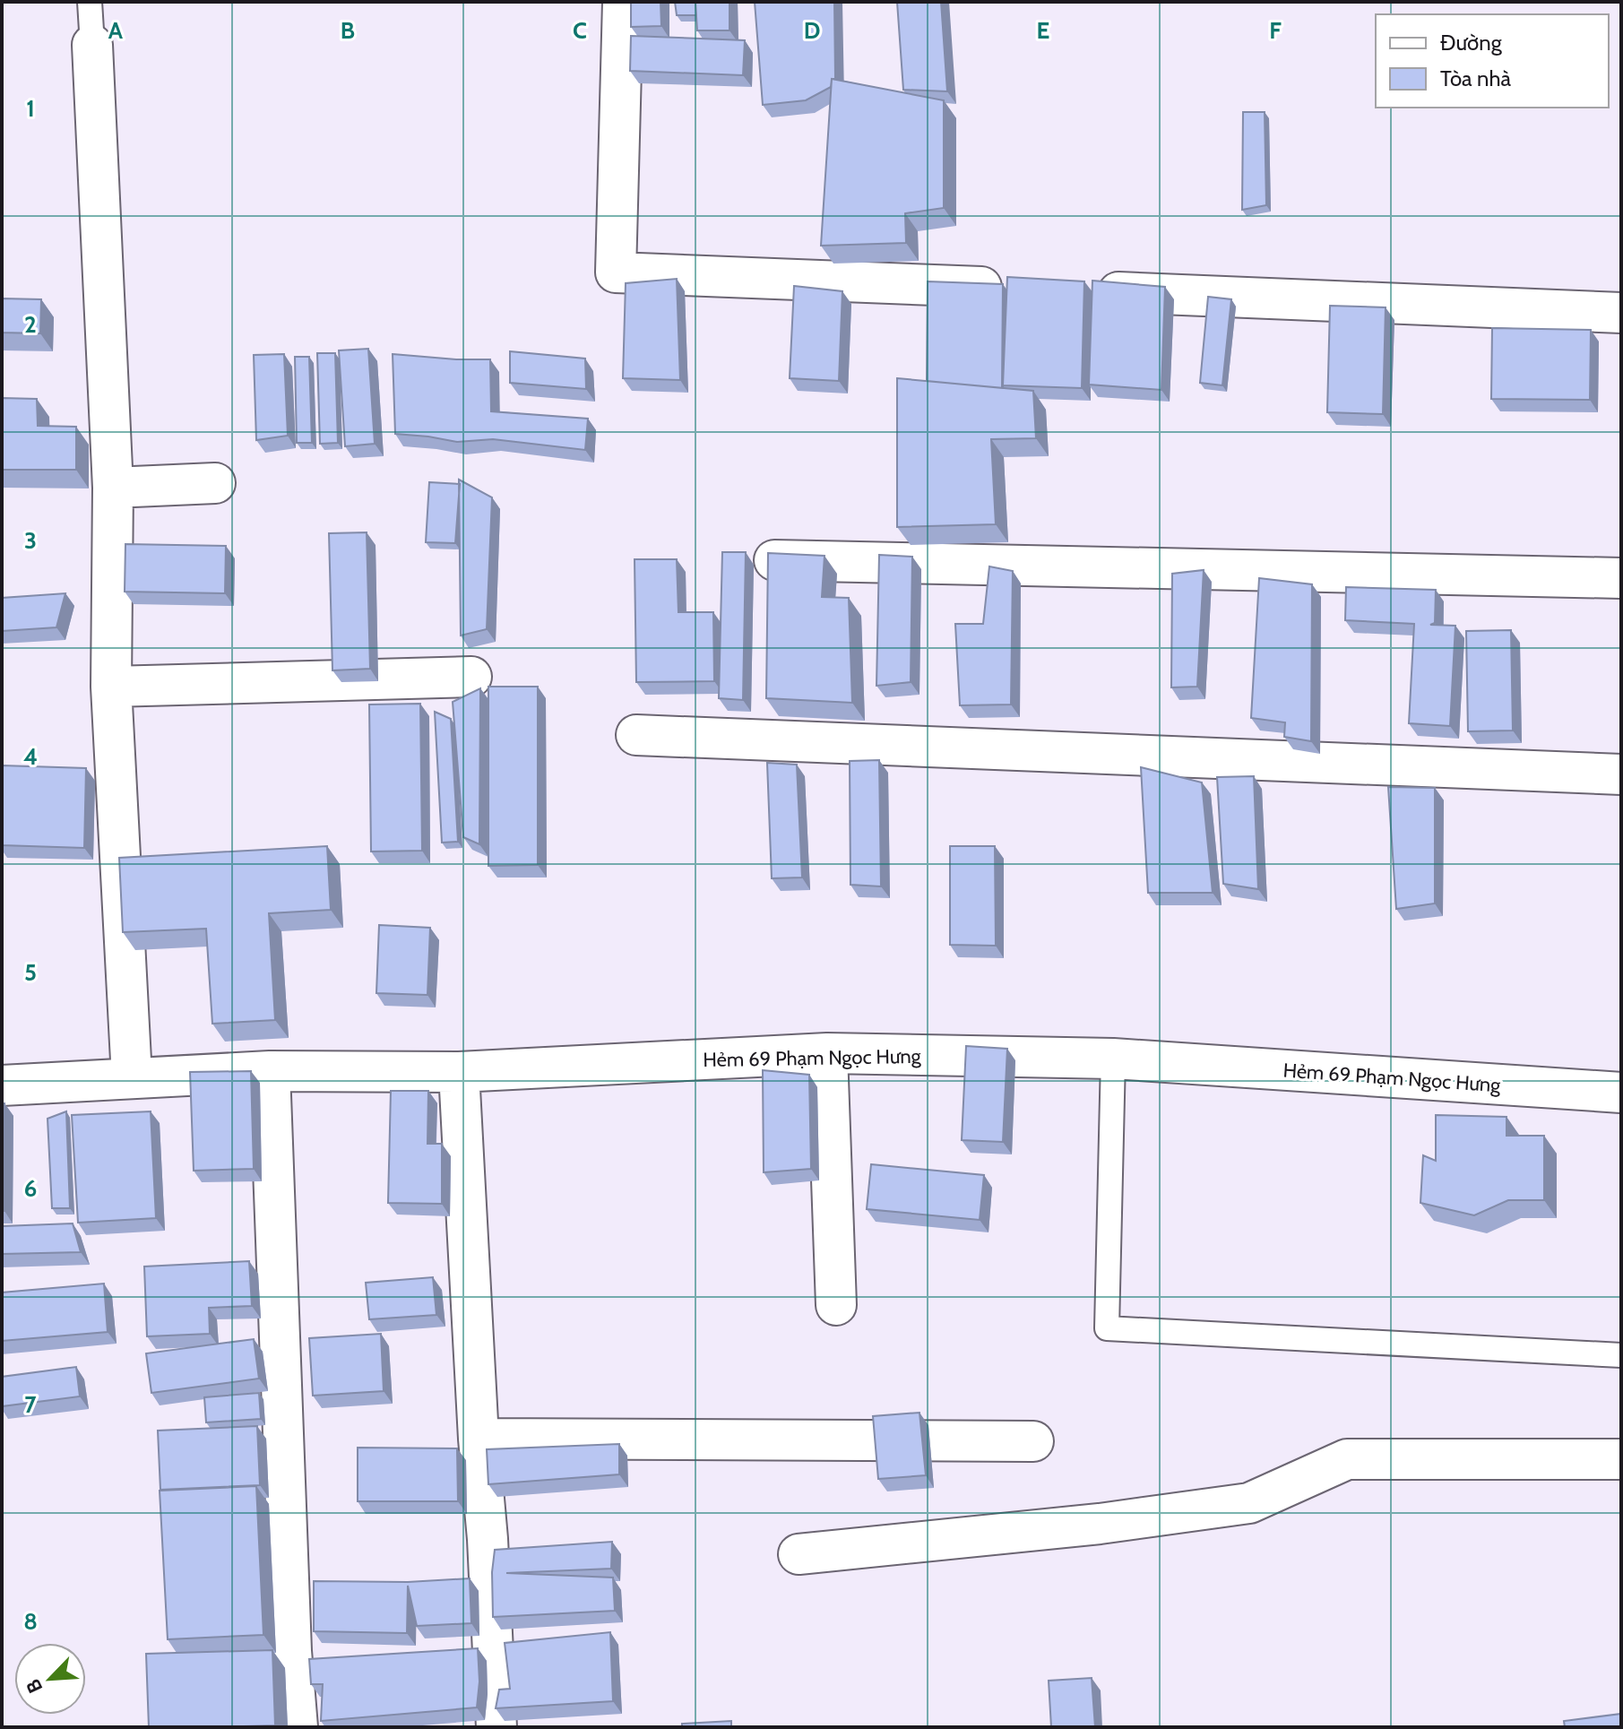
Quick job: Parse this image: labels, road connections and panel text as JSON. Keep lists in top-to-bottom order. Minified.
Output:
{"streets":{"street":["Hẻm 69 Phạm Ngọc Hưng"]},"legend":["Đường","Tòa nhà"],"north":"bottom left","grid":{"columns":["A","B","C","D","E","F"],"rows":["1","2","3","4","5","6","7","8"]}}
